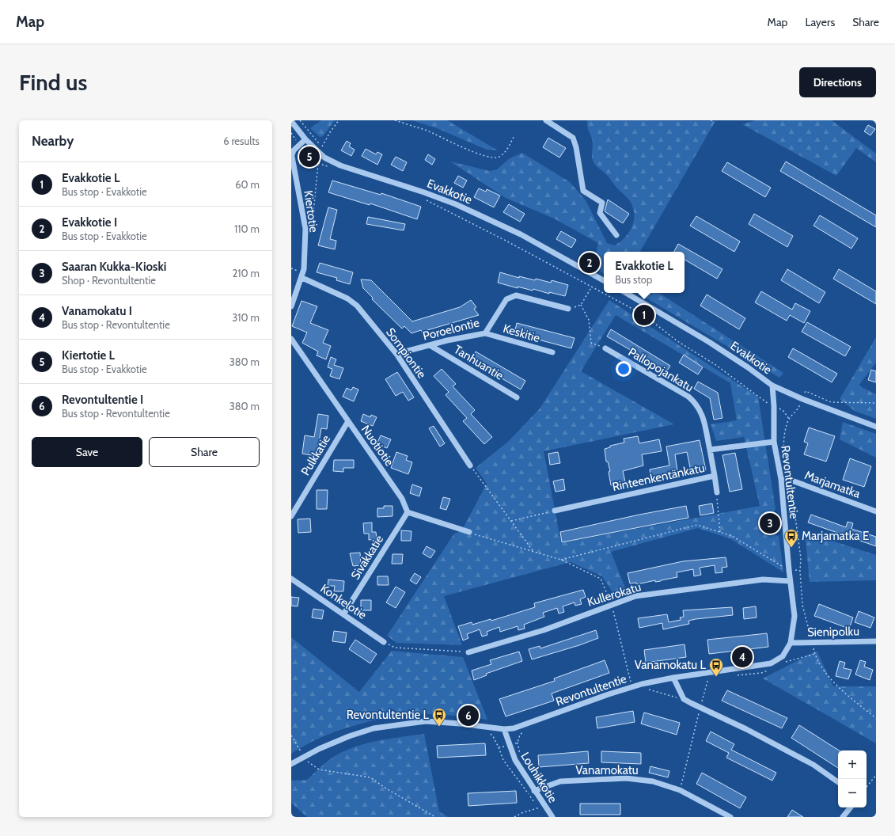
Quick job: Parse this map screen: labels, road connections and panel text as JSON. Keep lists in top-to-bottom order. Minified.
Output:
{"streets":{"street":["Evakkotie","Kiertotie","Poroelontie","Keskitie","Sompiontie","Tanhuantie","Pallopojankatu","Nuotiotie","Pulkkatie","Rinteenkentänkatu","Revontultentie","Marjamatka","Sivakkatie","Kullerokatu","Konkelotie","Sienipolku","Vanamokatu","Louhikkotie"]},"crossings":[["Evakkotie","Revontultentie"],["Kiertotie","Sompiontie"],["Poroelontie","Keskitie"],["Poroelontie","Sompiontie"],["Poroelontie","Tanhuantie"],["Pallopojankatu","Rinteenkentänkatu"],["Nuotiotie","Pulkkatie"],["Nuotiotie","Sivakkatie"],["Rinteenkentänkatu","Revontultentie"],["Revontultentie","Marjamatka"],["Revontultentie","Kullerokatu"],["Revontultentie","Sienipolku"],["Revontultentie","Louhikkotie"],["Sivakkatie","Konkelotie"],["Vanamokatu","Louhikkotie"]],"places":{"bus stop":["Marjamatka E","Vanamokatu L","Revontultentie L"]},"page":{"header":"Map","nav":["Map","Layers","Share"],"buttons":["Directions",["Save","Share"]],"title":"Find us","heading":["Nearby","6 results"],"pins":["5","2","1","3","4","6"],"list":[{"mark":"1","name":"Evakkotie L","note":"Bus stop · Evakkotie","value":"60 m"},{"mark":"2","name":"Evakkotie I","note":"Bus stop · Evakkotie","value":"110 m"},{"mark":"3","name":"Saaran Kukka-Kioski","note":"Shop · Revontultentie","value":"210 m"},{"mark":"4","name":"Vanamokatu I","note":"Bus stop · Revontultentie","value":"310 m"},{"mark":"5","name":"Kiertotie L","note":"Bus stop · Evakkotie","value":"380 m"},{"mark":"6","name":"Revontultentie I","note":"Bus stop · Revontultentie","value":"380 m"}],"popup":["Evakkotie L","Bus stop"],"map_buttons":["+","−"]}}
